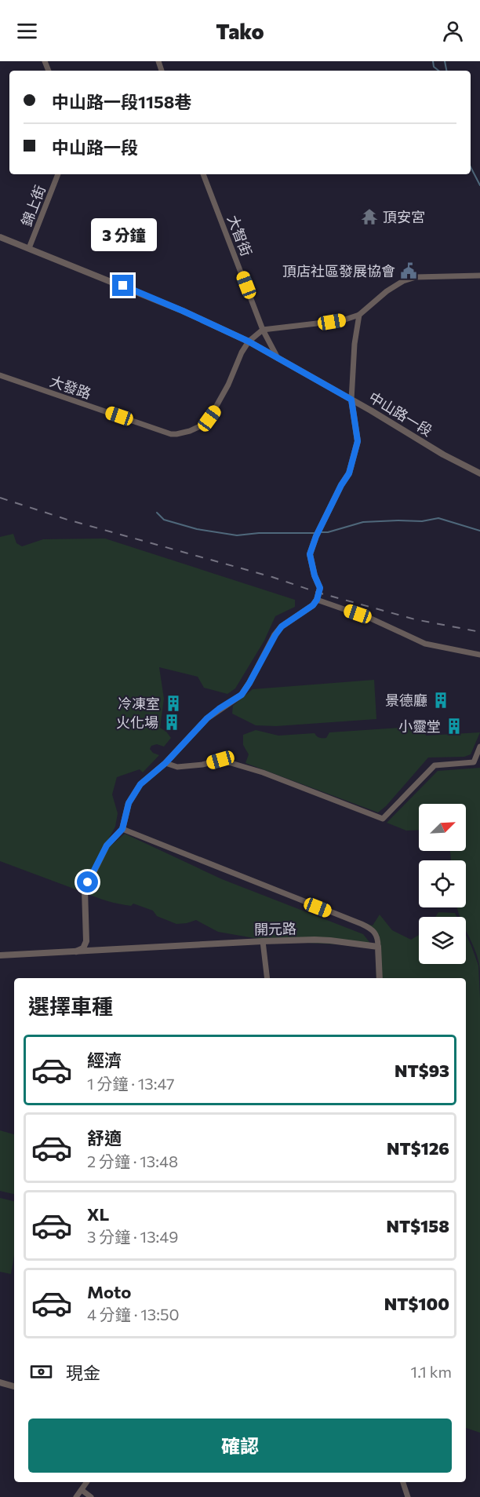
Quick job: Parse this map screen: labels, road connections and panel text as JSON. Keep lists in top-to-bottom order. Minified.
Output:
{"streets":{"street":["錦上街","大智街","大發路","中山路一段","開元路"]},"crossings":[["錦上街","中山路一段"],["大智街","中山路一段"],["大發路","中山路一段"]],"places":{"temple":["頂安宮"],"public building":["頂店社區發展協會"],"building":["景德廳","冷凍室","火化場","小靈堂"]},"north":"top right","page":{"header":"Tako","banner":["中山路一段1158巷","中山路一段"],"bubble":"3 分鐘","heading":"選擇車種","list":[{"name":"經濟","note":"1 分鐘 · 13:47","value":"NT$93"},{"name":"舒適","note":"2 分鐘 · 13:48","value":"NT$126"},{"name":"XL","note":"3 分鐘 · 13:49","value":"NT$158"},{"name":"Moto","note":"4 分鐘 · 13:50","value":"NT$100"}],"pay":["現金","1.1 km"],"buttons":"確認"}}
